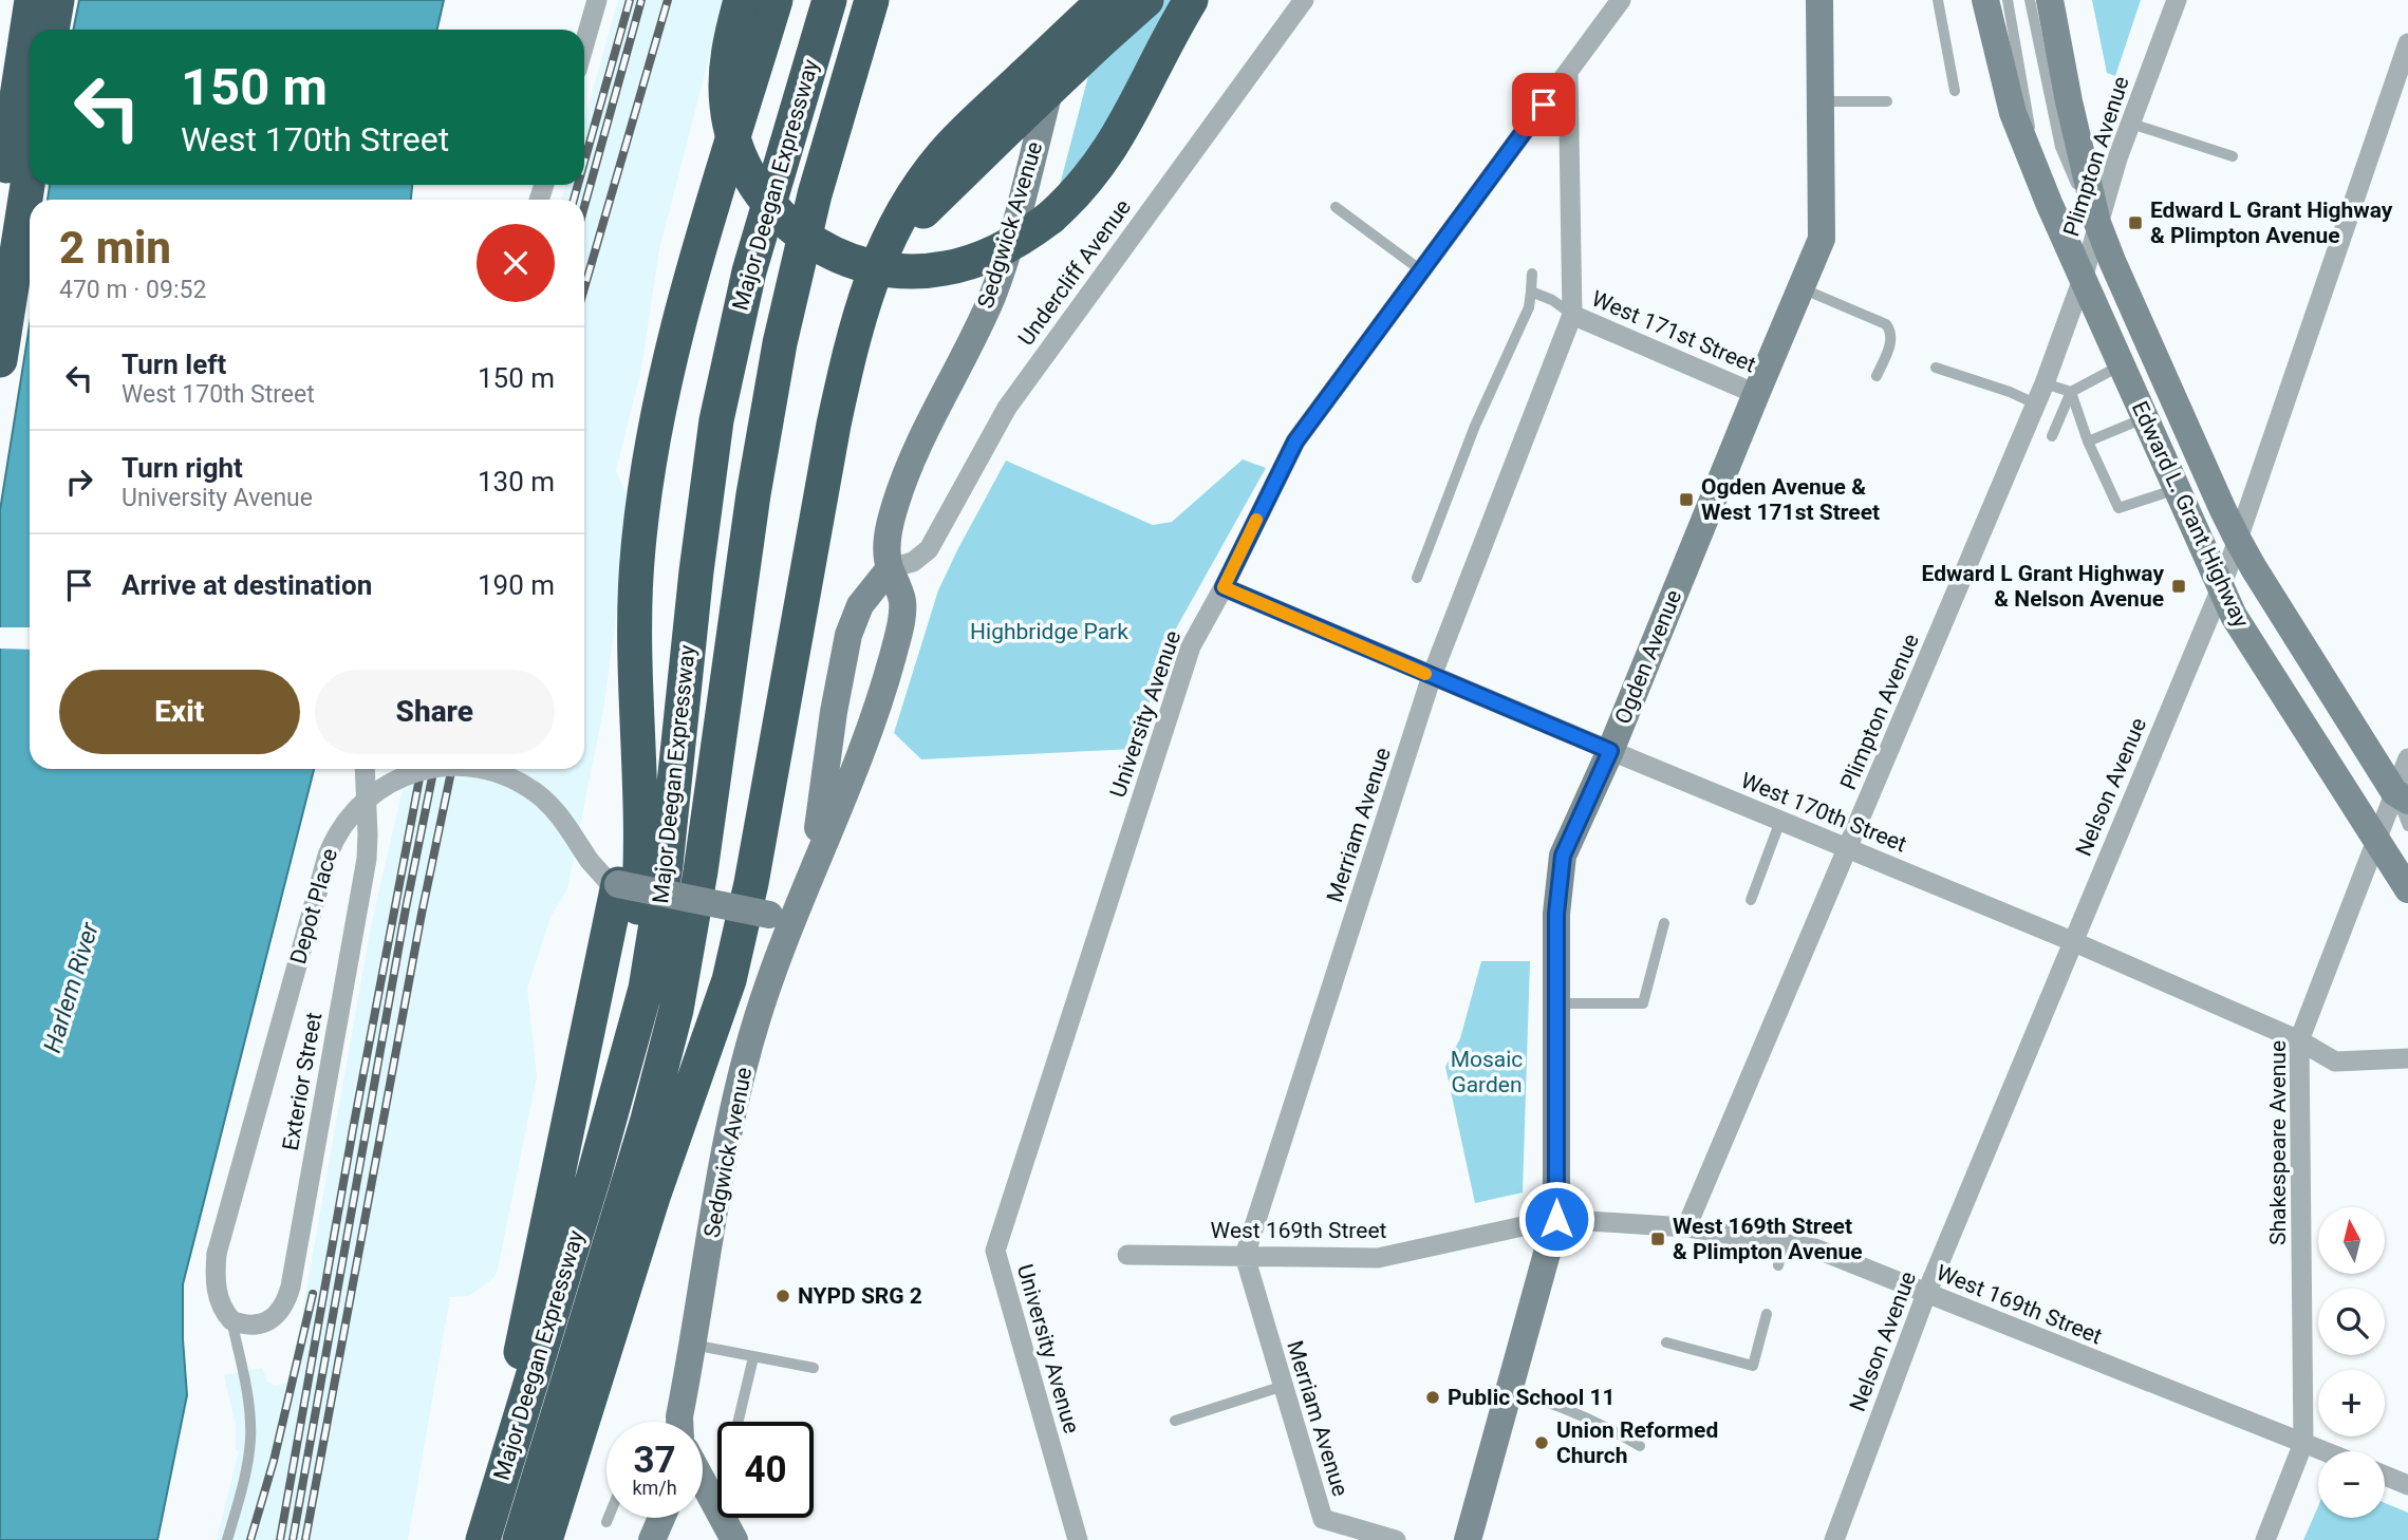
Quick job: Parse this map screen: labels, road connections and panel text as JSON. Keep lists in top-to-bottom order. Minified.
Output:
{"streets":{"highway":["Major Deegan Expressway"],"main road":["Sedgwick Avenue","Edward L. Grant Highway","Ogden Avenue","Depot Place"],"street":["Plimpton Avenue","Undercliff Avenue","West 171st Street","University Avenue","Nelson Avenue","West 170th Street","Merriam Avenue","Exterior Street","Shakespeare Avenue","West 169th Street"]},"crossings":[["Plimpton Avenue","Edward L. Grant Highway"],["Plimpton Avenue","West 170th Street"],["Plimpton Avenue","West 169th Street"],["Sedgwick Avenue","Undercliff Avenue"],["Sedgwick Avenue","Depot Place"],["West 171st Street","Ogden Avenue"],["West 171st Street","Merriam Avenue"],["Edward L. Grant Highway","Nelson Avenue"],["Edward L. Grant Highway","Shakespeare Avenue"],["Ogden Avenue","West 170th Street"],["Ogden Avenue","West 169th Street"],["University Avenue","West 170th Street"],["University Avenue","Merriam Avenue"],["Nelson Avenue","West 170th Street"],["Nelson Avenue","West 169th Street"],["West 170th Street","Merriam Avenue"],["West 170th Street","Shakespeare Avenue"],["Merriam Avenue","West 169th Street"],["Depot Place","Exterior Street"],["Shakespeare Avenue","West 169th Street"]],"water":["Harlem River"],"parks":["Highbridge Park","Mosaic Garden"],"places":{"transit":["Edward L Grant Highway & Plimpton Avenue","Ogden Avenue & West 171st Street","Edward L Grant Highway & Nelson Avenue","West 169th Street & Plimpton Avenue"],"other":["NYPD SRG 2","Public School 11","Union Reformed Church"]},"north":"top","page":{"turn":["150 m","West 170th Street"],"heading":["2 min","470 m · 09:52"],"list":[{"name":"Turn left","note":"West 170th Street","value":"150 m"},{"name":"Turn right","note":"University Avenue","value":"130 m"},{"name":"Arrive at destination","value":"190 m"}],"buttons":["Exit","Share"],"map_buttons":["+","−"],"speed":"37 km/h","limit":"40"}}
